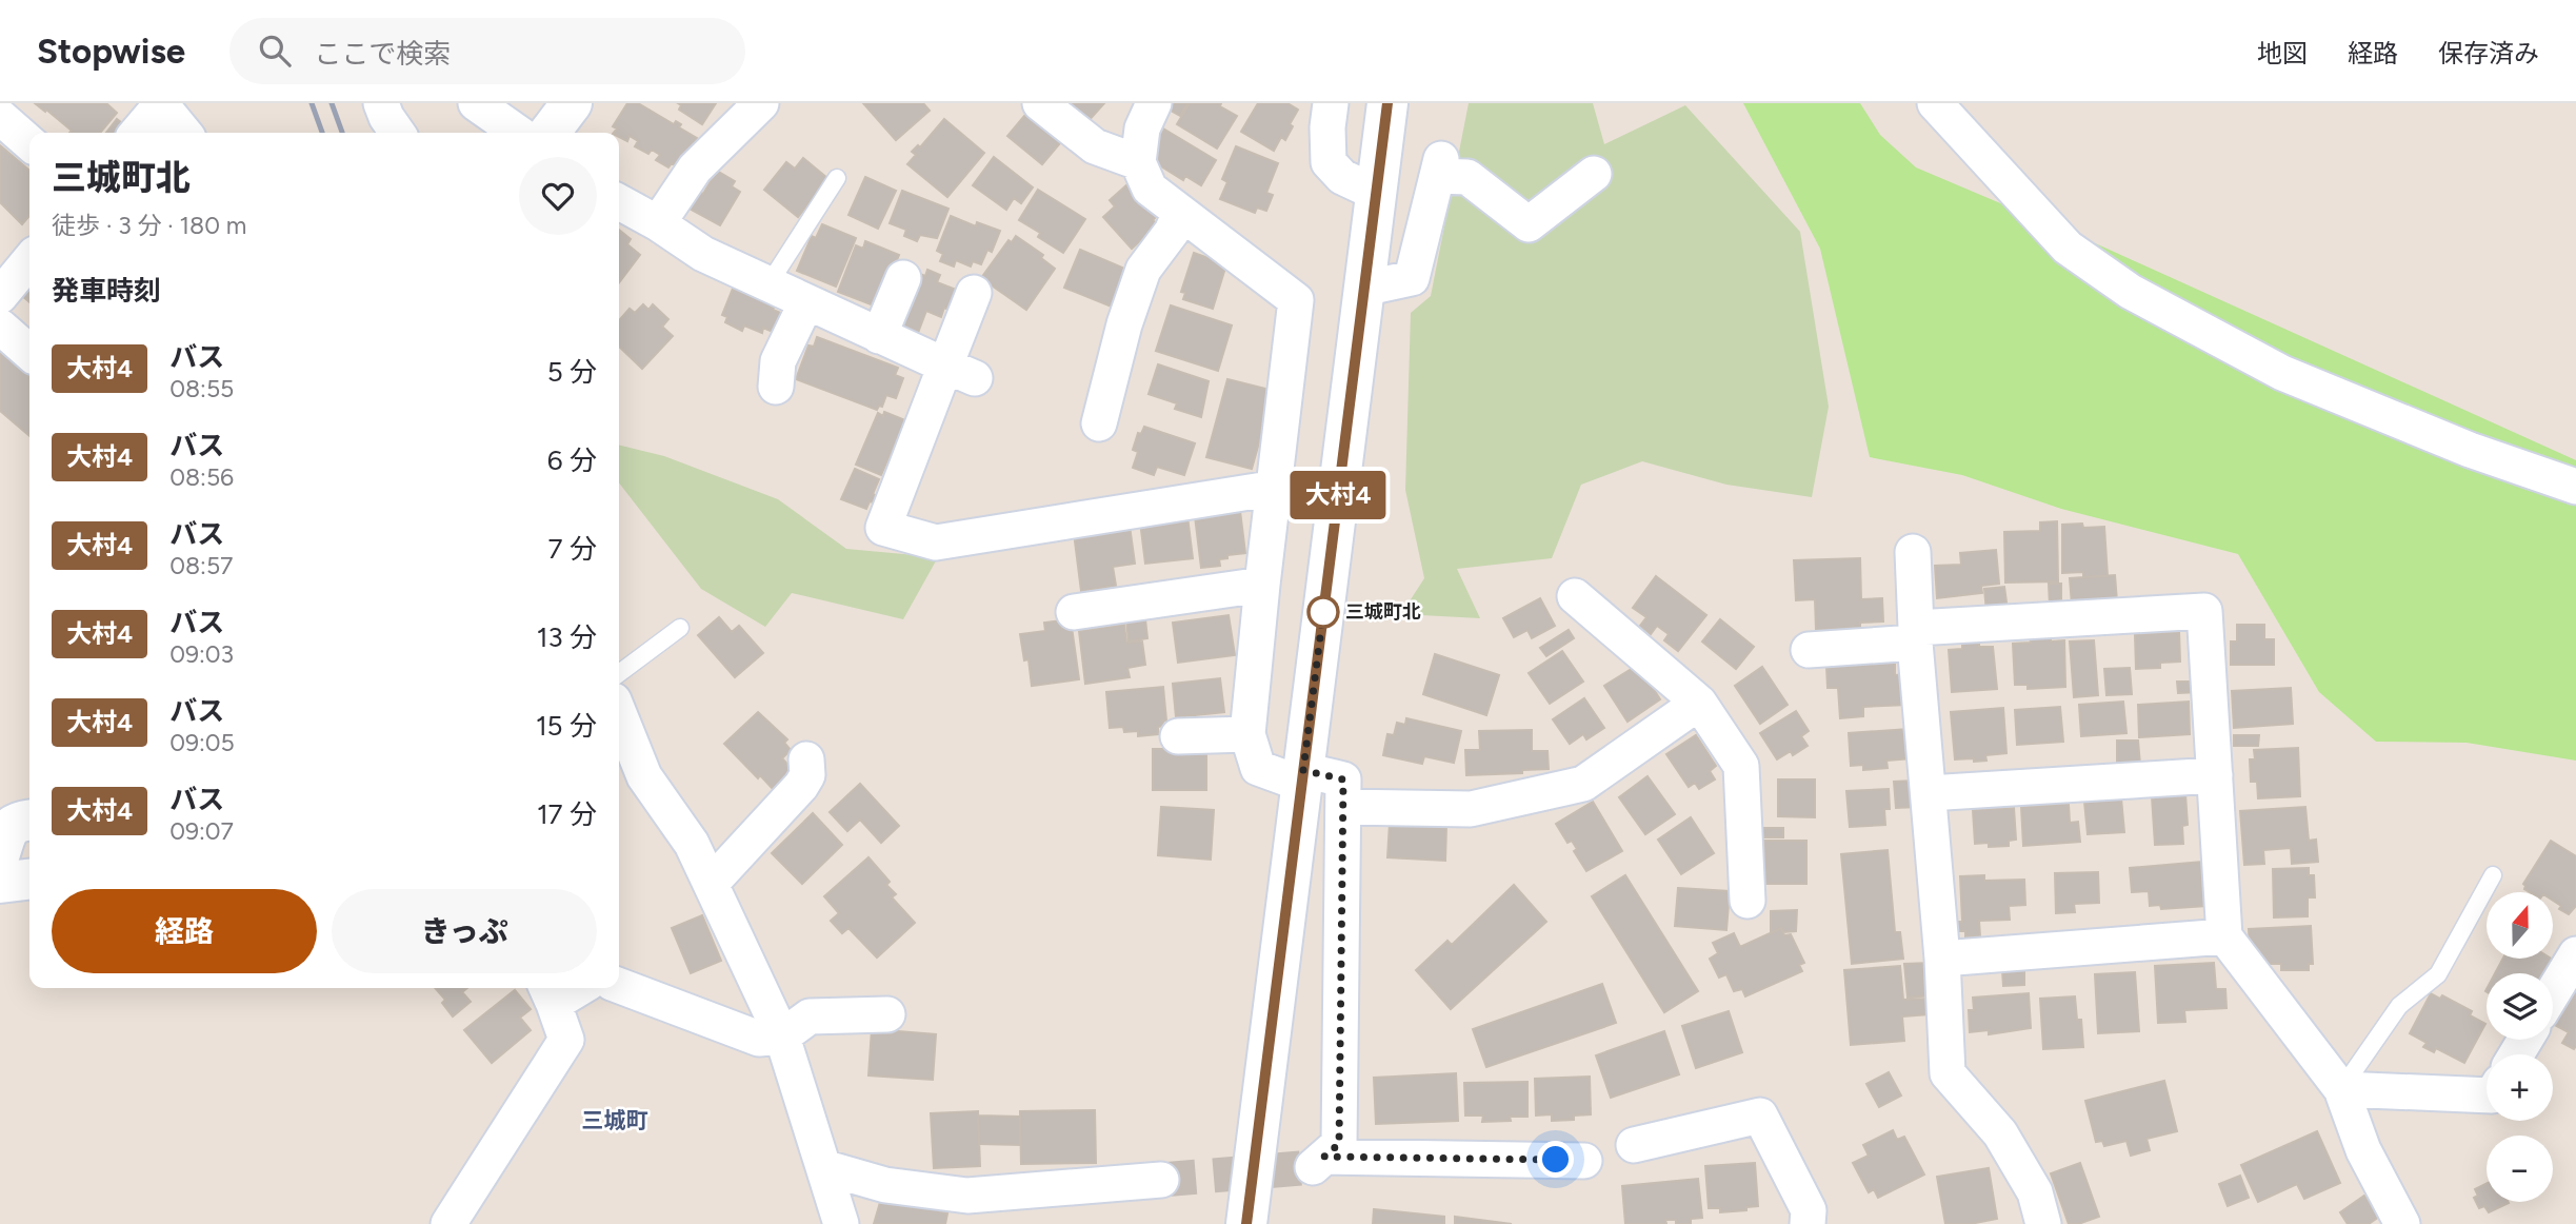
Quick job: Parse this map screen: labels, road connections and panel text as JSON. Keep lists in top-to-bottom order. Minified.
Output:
{"districts":["三城町"],"places":["三城町北"],"lines":["bus line 大村4"],"north":"top","page":{"header":"Stopwise","search":"ここで検索","nav":["地図","経路","保存済み"],"on_map":"大村4","heading":[["三城町北","徒歩 · 3 分 · 180 m"],"発車時刻"],"list":[{"mark":"大村4","name":"バス","note":"08:55","value":"5 分"},{"mark":"大村4","name":"バス","note":"08:56","value":"6 分"},{"mark":"大村4","name":"バス","note":"08:57","value":"7 分"},{"mark":"大村4","name":"バス","note":"09:03","value":"13 分"},{"mark":"大村4","name":"バス","note":"09:05","value":"15 分"},{"mark":"大村4","name":"バス","note":"09:07","value":"17 分"}],"buttons":["経路","きっぷ"],"map_buttons":["+","−"]}}
